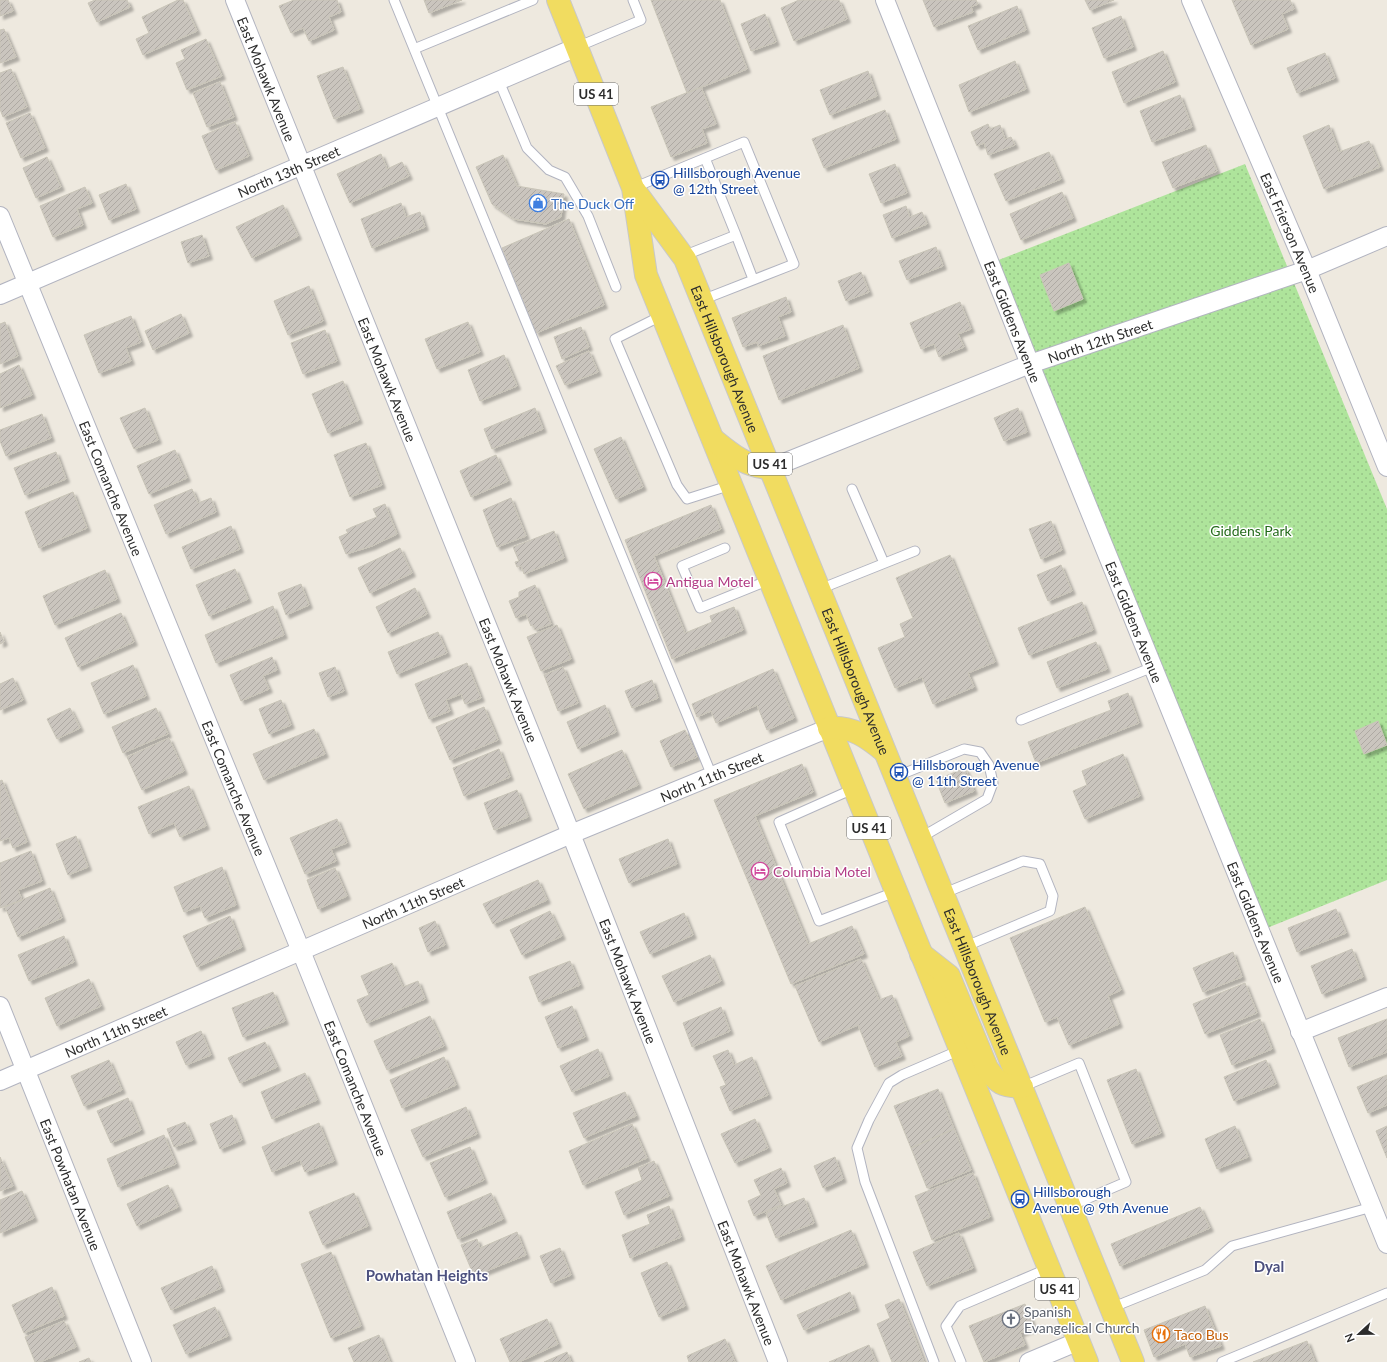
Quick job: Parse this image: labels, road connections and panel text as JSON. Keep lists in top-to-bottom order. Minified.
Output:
{"streets":{"main road":["US 41","East Hillsborough Avenue"],"street":["East Mohawk Avenue","North 13th Street","East Frierson Avenue","East Giddens Avenue","North 12th Street","East Comanche Avenue","North 11th Street","East Powhatan Avenue"]},"crossings":[["East Mohawk Avenue","North 13th Street"],["East Mohawk Avenue","North 11th Street"],["North 13th Street","East Hillsborough Avenue"],["North 13th Street","East Comanche Avenue"],["East Frierson Avenue","North 12th Street"],["East Giddens Avenue","North 12th Street"],["North 12th Street","East Hillsborough Avenue"],["East Hillsborough Avenue","North 11th Street"],["East Comanche Avenue","North 11th Street"],["North 11th Street","East Powhatan Avenue"]],"districts":["Dyal","Powhatan Heights"],"parks":["Giddens Park"],"places":{"bus stop":["Hillsborough Avenue @ 12th Street","Hillsborough Avenue @ 11th Street","Hillsborough Avenue @ 9th Avenue"],"shop":["The Duck Off"],"hotel":["Antigua Motel","Columbia Motel"],"church":["Spanish Evangelical Church"],"restaurant":["Taco Bus"]},"north":"left"}
